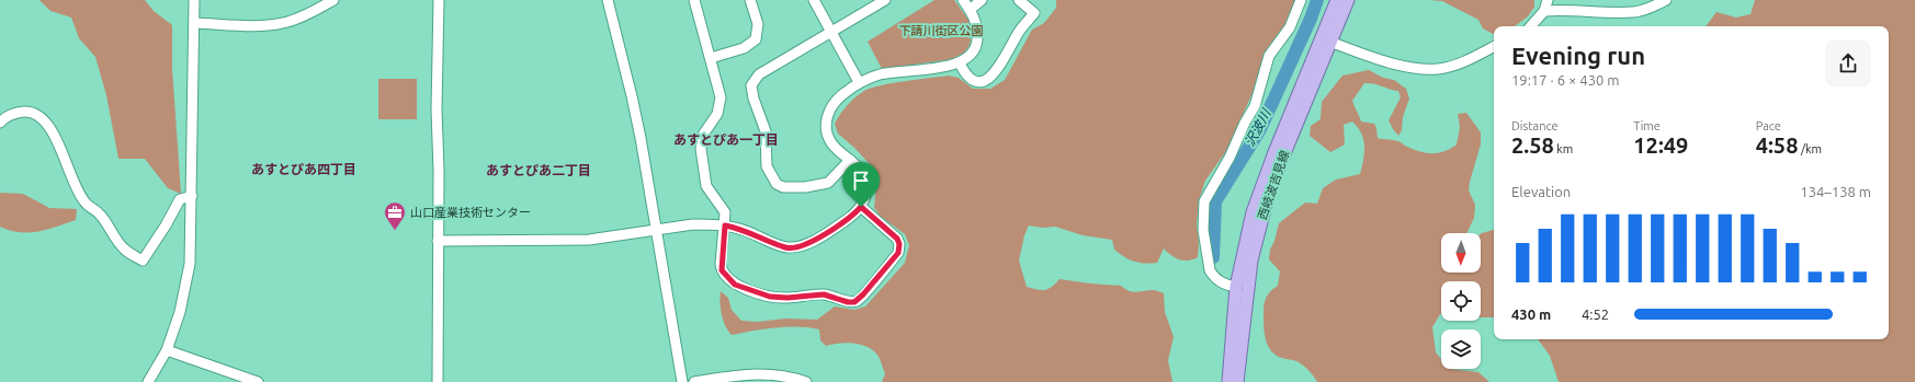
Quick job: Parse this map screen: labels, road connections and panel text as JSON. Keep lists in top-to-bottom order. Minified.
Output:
{"streets":{"main road":["西岐波吉見線"]},"districts":["あすとぴあ一丁目","あすとぴあ四丁目","あすとぴあ二丁目"],"water":["沢波川"],"parks":["下請川街区公園"],"places":{"office":["山口産業技術センター"]},"north":"bottom","page":{"heading":["Evening run","19:17 · 6 × 430 m"],"stats":[["Distance","2.58 km"],["Time","12:49"],["Pace","4:58 /km"]],"chart":["Elevation","134–138 m"],"list":[{"name":"430 m","note":"4:52"}]}}
